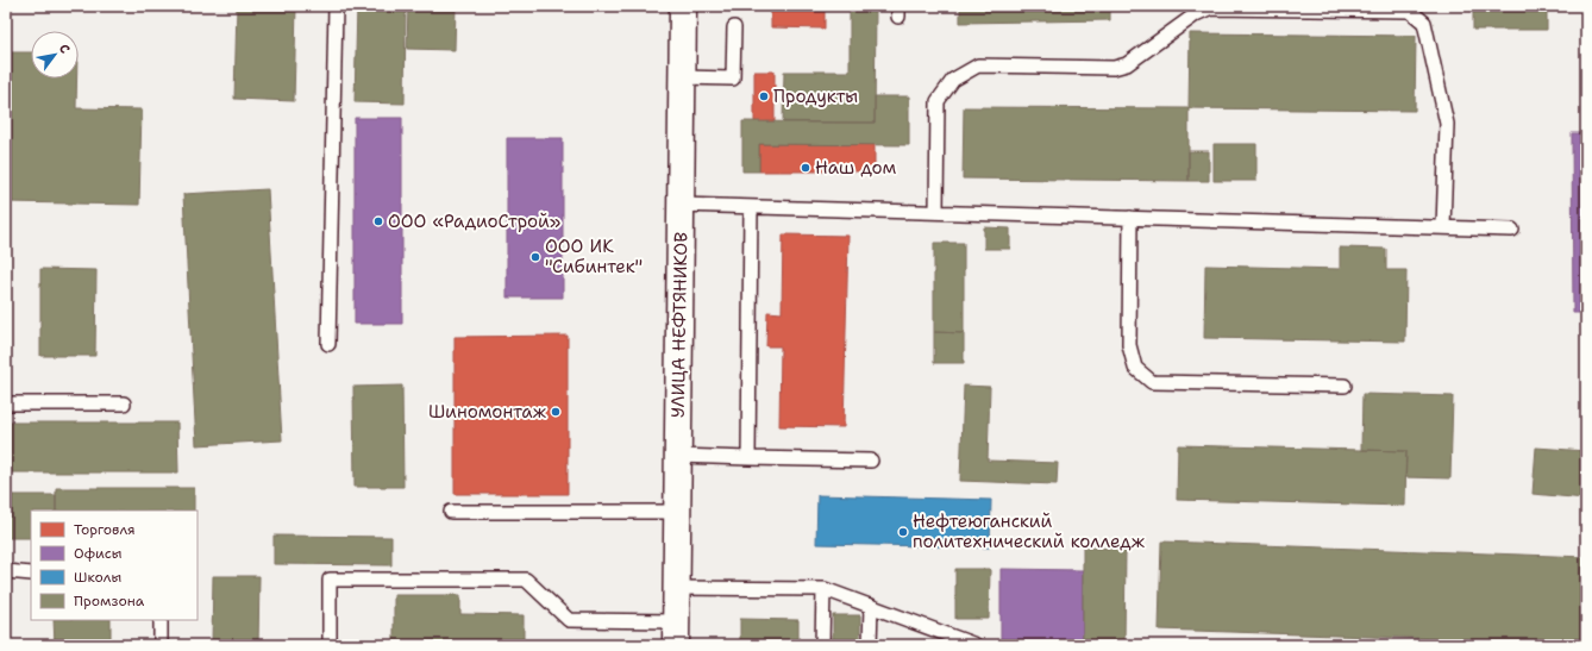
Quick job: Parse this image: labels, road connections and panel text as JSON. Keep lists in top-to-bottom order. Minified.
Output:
{"streets":{"main road":["УЛИЦА НЕФТЯНИКОВ"]},"places":["Продукты","Наш дом","ООО «РадиоСтрой»","ООО ИК \"Сибинтек\"","Шиномонтаж","Нефтеюганский политехнический колледж"],"legend":["Торговля","Офисы","Школы","Промзона"],"north":"top right"}
